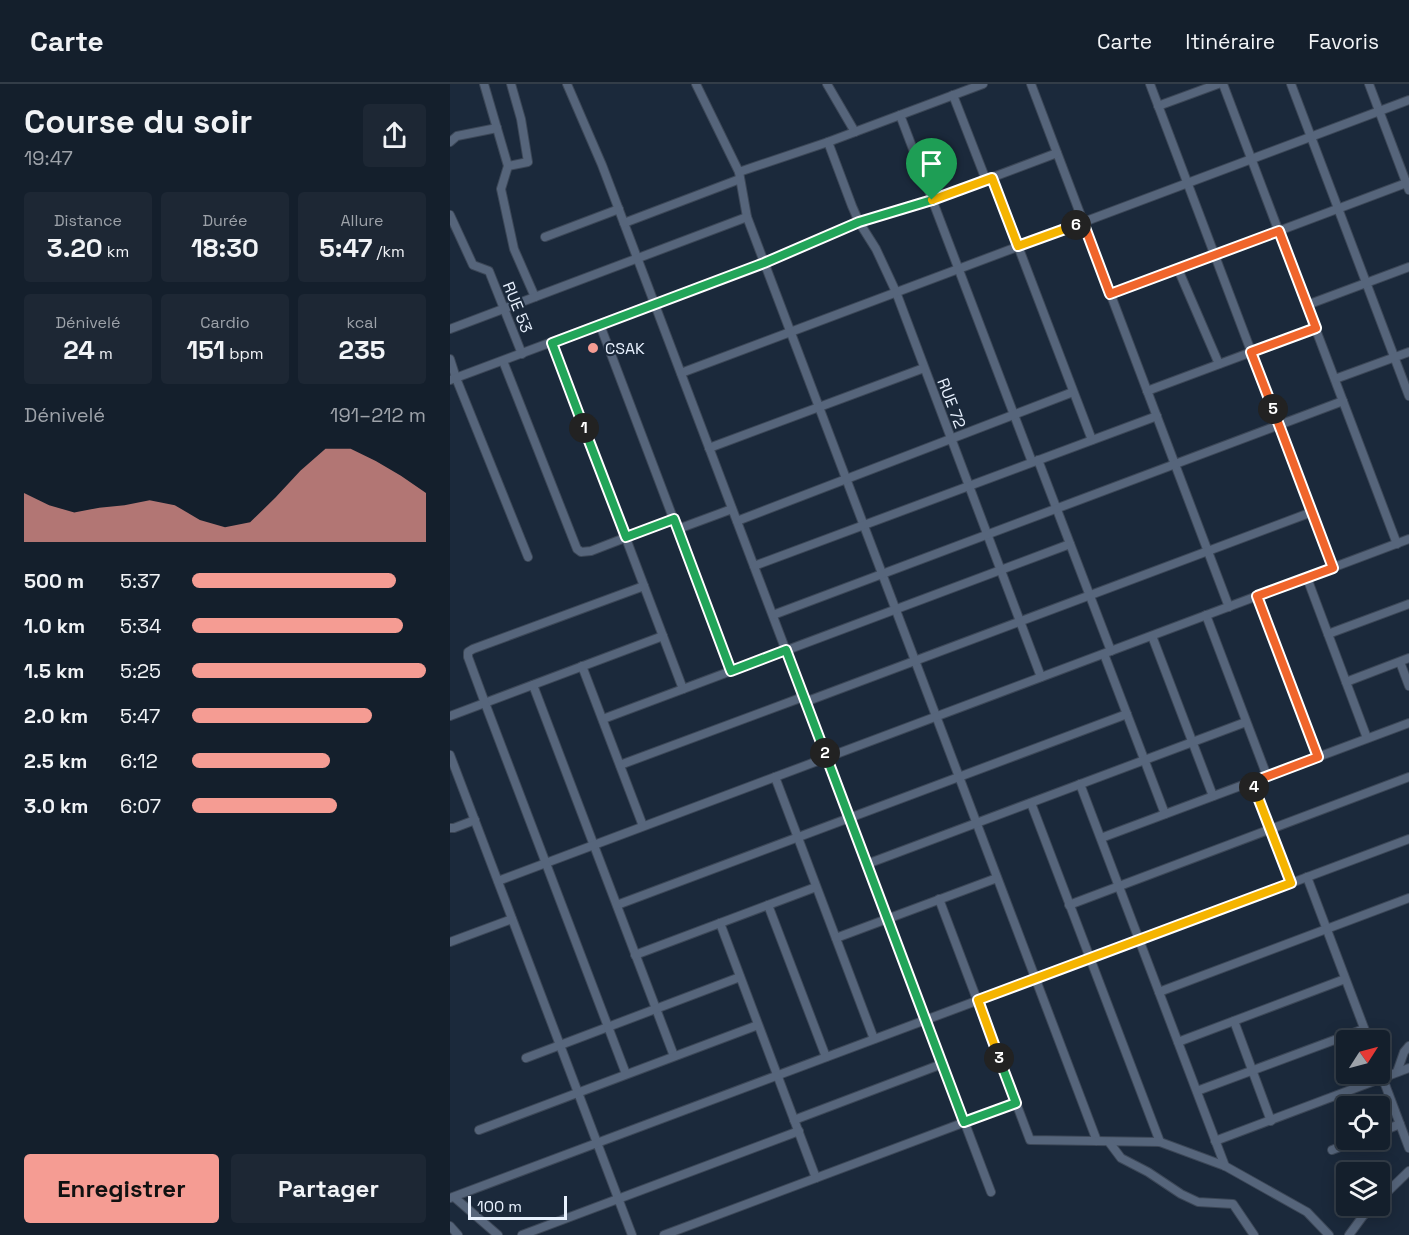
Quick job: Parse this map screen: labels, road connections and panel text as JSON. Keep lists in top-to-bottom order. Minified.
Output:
{"streets":{"street":["RUE 53","RUE 72"]},"places":["CSAK"],"scale_bar":"100 m","north":"top right","page":{"header":"Carte","nav":["Carte","Itinéraire","Favoris"],"heading":["Course du soir","19:47"],"stats":[["Distance","3.20 km"],["Durée","18:30"],["Allure","5:47 /km"],["Dénivelé","24 m"],["Cardio","151 bpm"],["kcal","235"]],"pins":["6","5","1","2","4","3"],"chart":["Dénivelé","191–212 m"],"list":[{"name":"500 m","note":"5:37"},{"name":"1.0 km","note":"5:34"},{"name":"1.5 km","note":"5:25"},{"name":"2.0 km","note":"5:47"},{"name":"2.5 km","note":"6:12"},{"name":"3.0 km","note":"6:07"}],"buttons":["Enregistrer","Partager"],"scale":"100 m"}}
